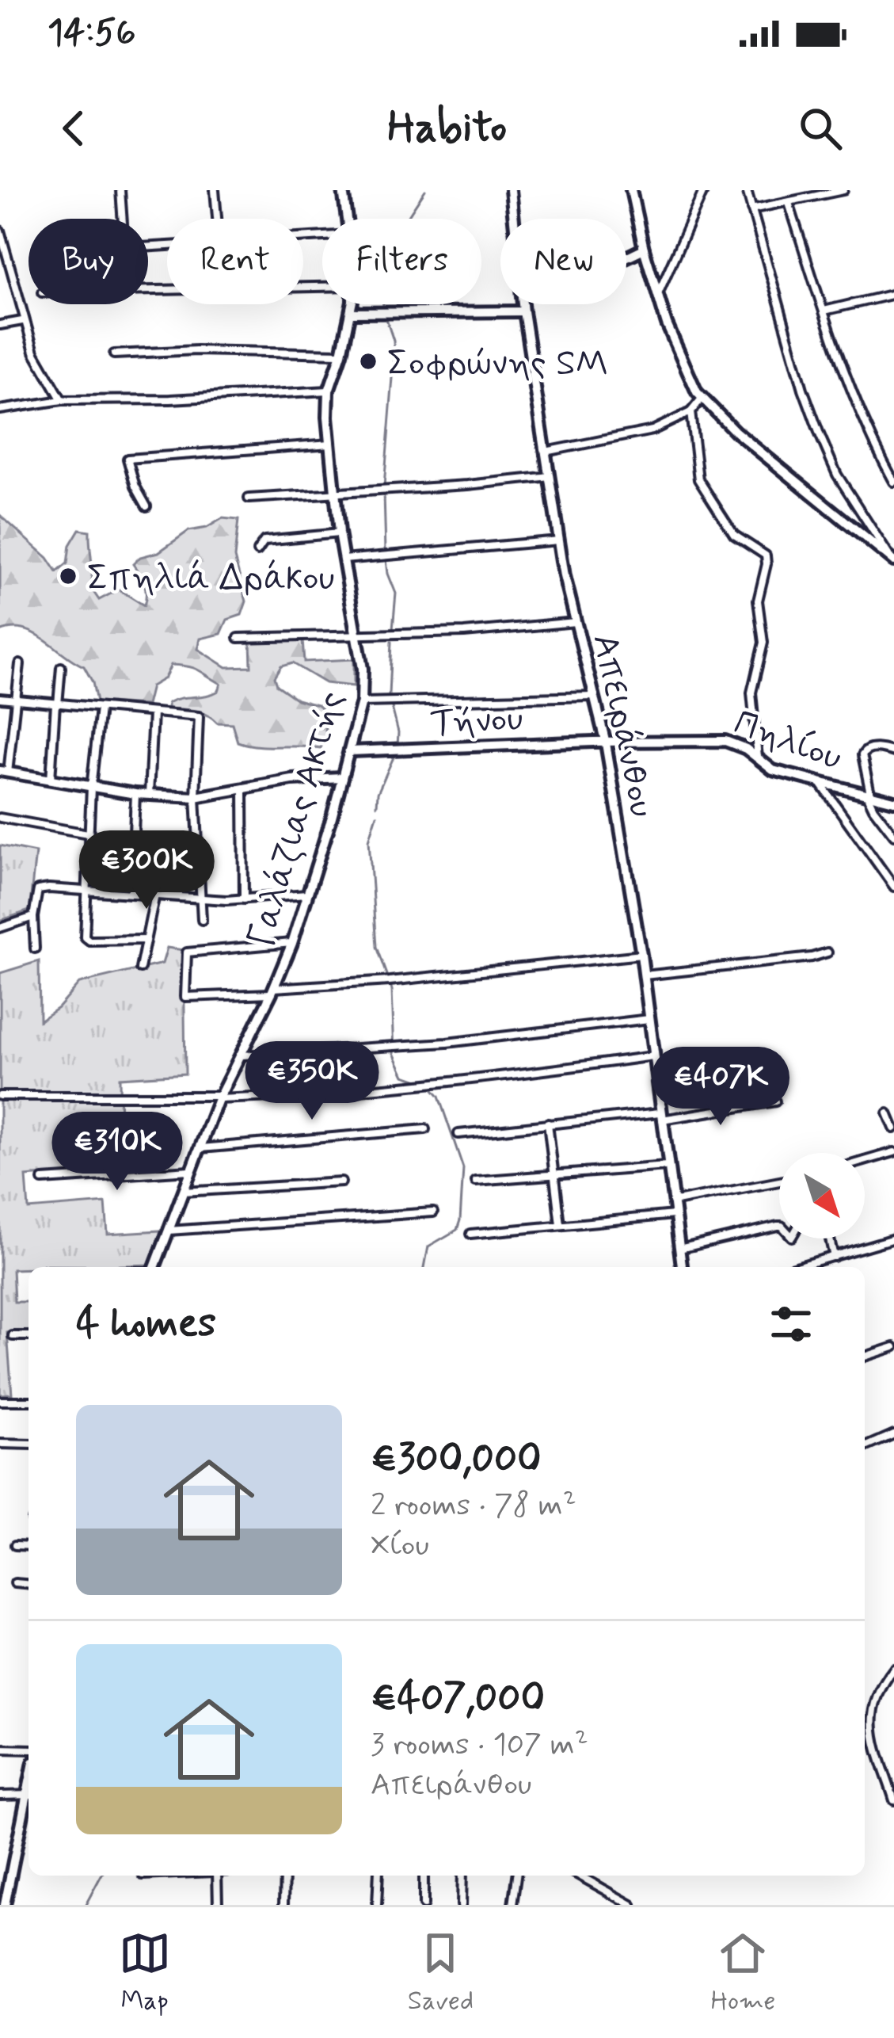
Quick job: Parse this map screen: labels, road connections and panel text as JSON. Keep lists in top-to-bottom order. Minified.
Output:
{"streets":{"street":["Τήνου","Απειράνθου","Πηλίου","Γαλάζιας Ακτής"]},"crossings":[["Τήνου","Απειράνθου"],["Τήνου","Πηλίου"],["Τήνου","Γαλάζιας Ακτής"],["Απειράνθου","Πηλίου"]],"places":["Σοφρώνης SM","Σπηλιά Δράκου"],"north":"bottom right","page":{"status":"14:56","header":"Habito","chip":["Buy","Rent","Filters","New"],"price":["€300K","€350K","€407K","€310K"],"heading":"4 homes","list":[{"name":"€300,000","note":"2 rooms · 78 m² · Χίου"},{"name":"€407,000","note":"3 rooms · 107 m² · Απειράνθου"}],"tabs":["Map","Saved","Home"]}}
